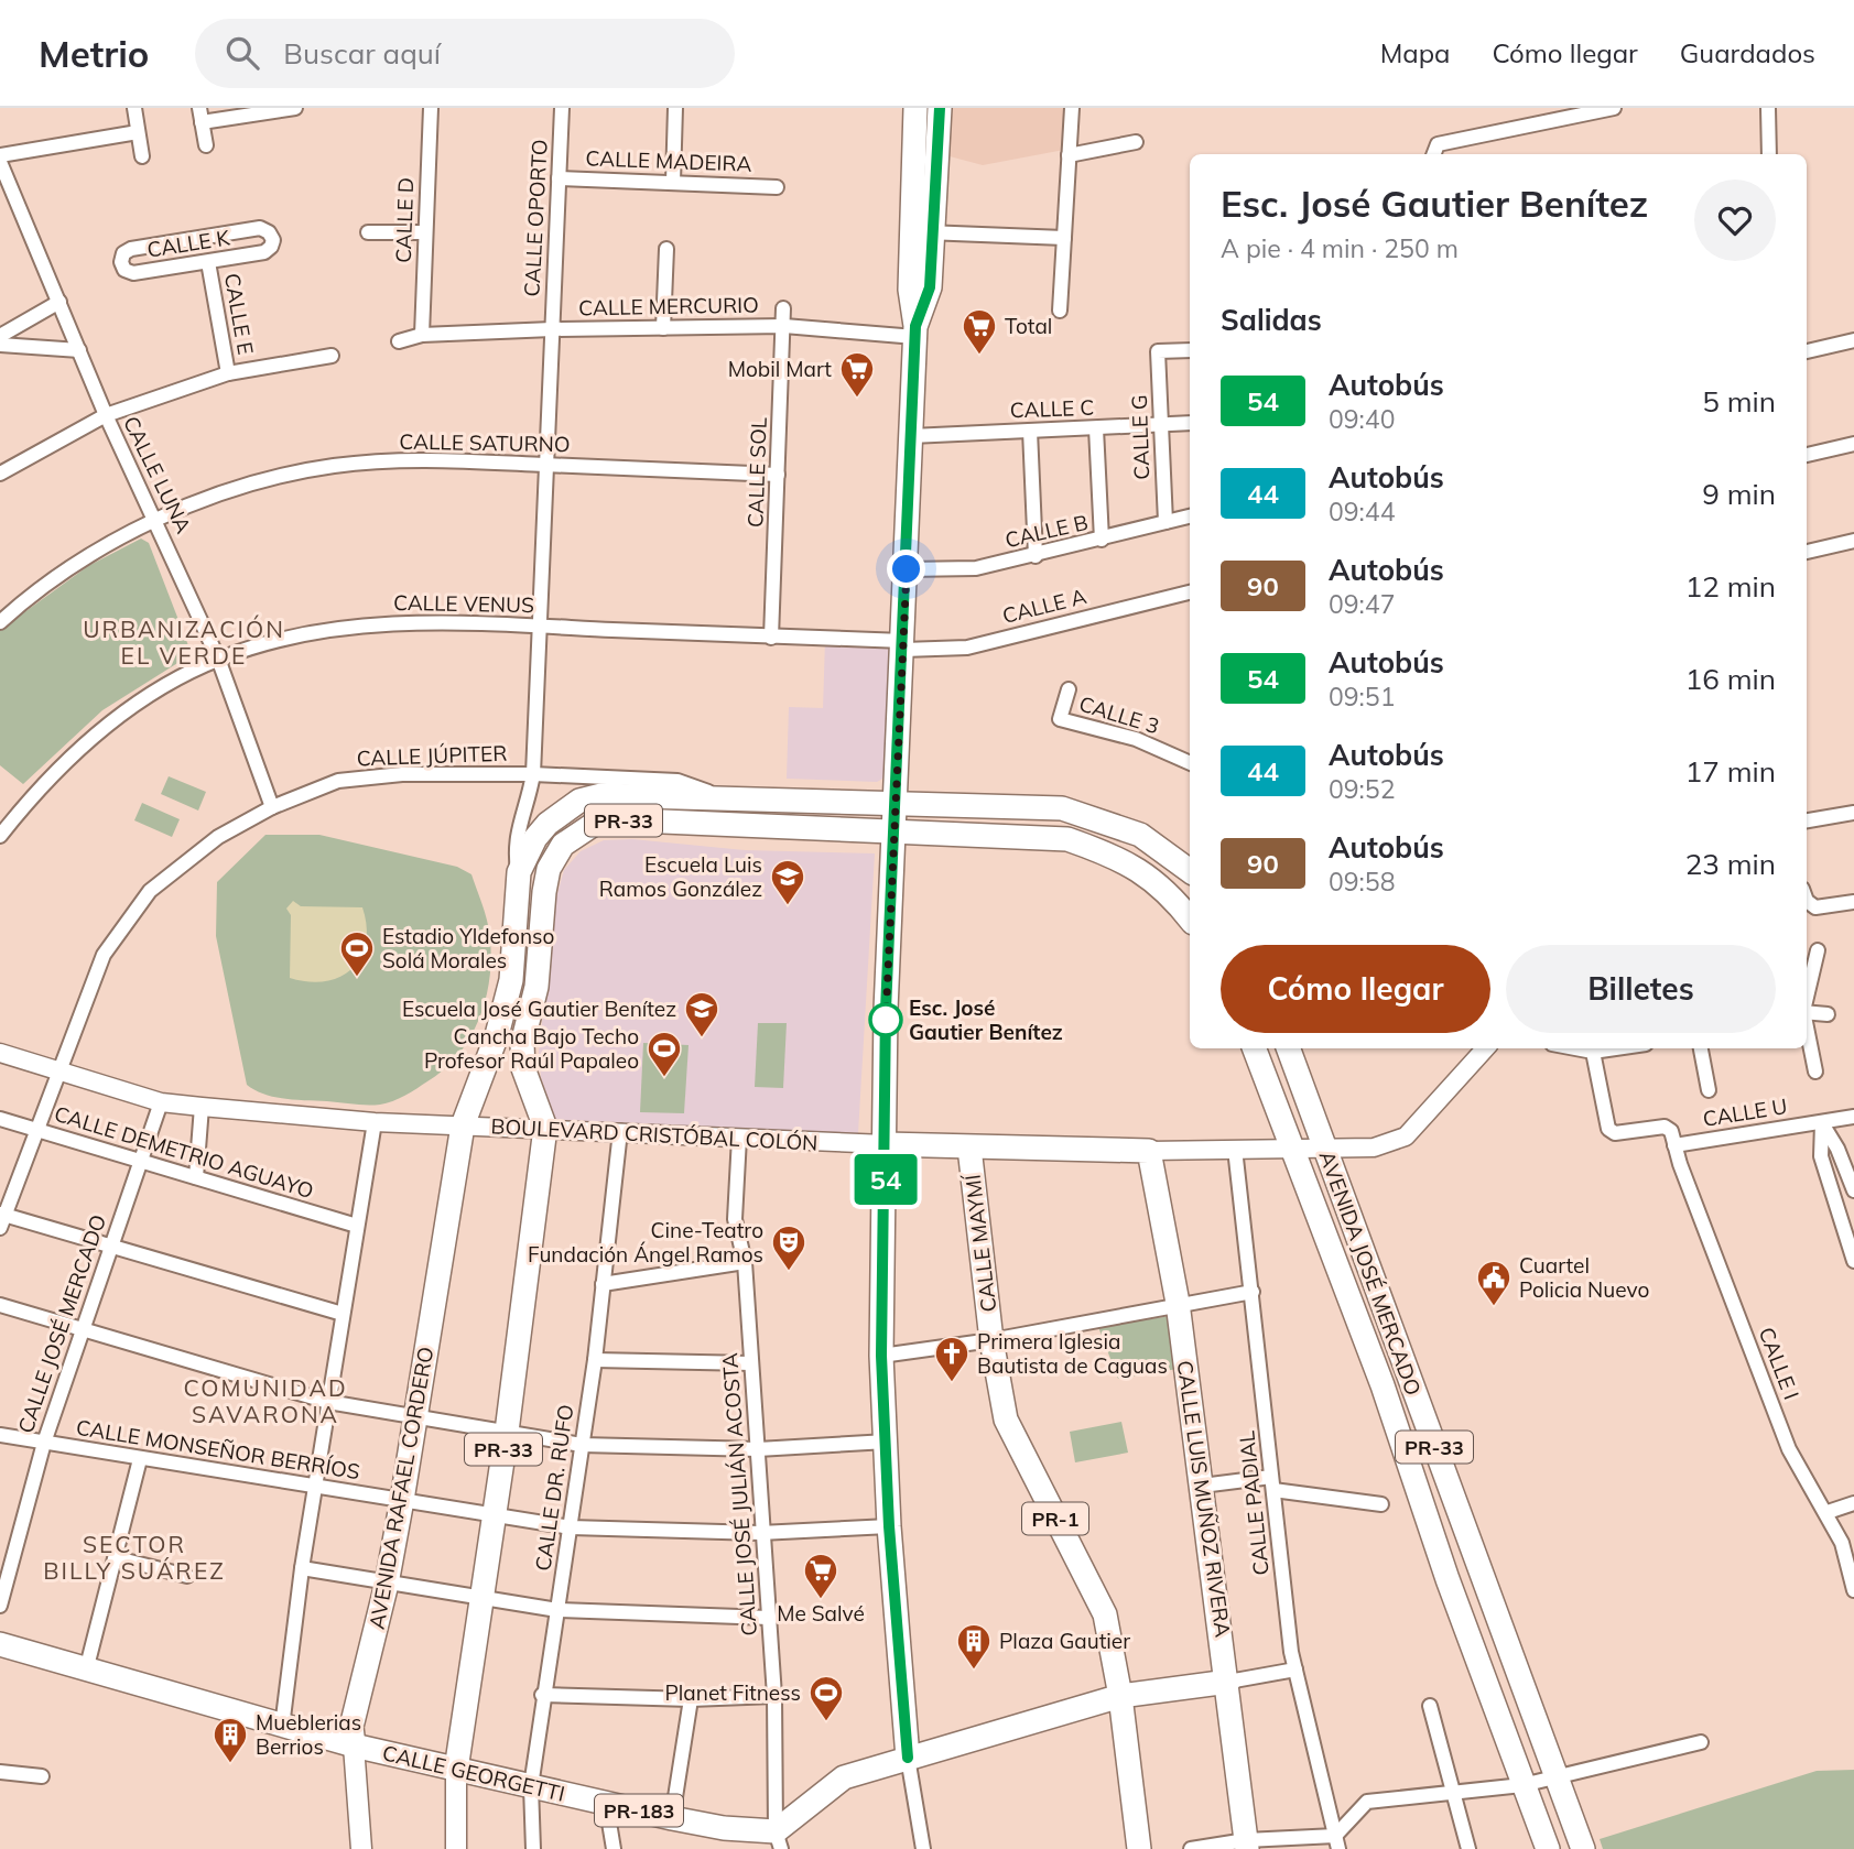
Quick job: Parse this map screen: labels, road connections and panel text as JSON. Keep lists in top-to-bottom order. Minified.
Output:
{"streets":{"main road":["PR-33","BOULEVARD CRISTÓBAL COLÓN","CALLE MAYMÍ","AVENIDA JOSÉ MERCADO","AVENIDA RAFAEL CORDERO","CALLE LUIS MUÑOZ RIVERA","PR-1","CALLE GEORGETTI","PR-183"],"street":["CALLE MADEIRA","CALLE OPORTO","CALLE D","CALLE K","CALLE MERCURIO","CALLE E","CALLE C","CALLE G","CALLE SATURNO","CALLE SOL","CALLE LUNA","CALLE B","CALLE VENUS","CALLE A","CALLE 3","CALLE JÚPITER","CALLE U","CALLE DEMETRIO AGUAYO","CALLE JOSÉ MERCADO","CALLE I","CALLE MONSEÑOR BERRÍOS","CALLE DR. RUFO","CALLE JOSÉ JULIÁN ACOSTA","CALLE PADIAL"]},"crossings":[["CALLE MADEIRA","CALLE OPORTO"],["CALLE OPORTO","CALLE MERCURIO"],["CALLE OPORTO","CALLE SATURNO"],["CALLE OPORTO","CALLE VENUS"],["CALLE OPORTO","CALLE JÚPITER"],["CALLE OPORTO","PR-33"],["CALLE D","CALLE MERCURIO"],["CALLE K","CALLE E"],["CALLE MERCURIO","CALLE SOL"],["CALLE C","CALLE G"],["CALLE G","CALLE B"],["CALLE SATURNO","CALLE SOL"],["CALLE SATURNO","CALLE LUNA"],["CALLE SOL","CALLE VENUS"],["CALLE LUNA","CALLE VENUS"],["CALLE LUNA","CALLE JÚPITER"],["CALLE VENUS","CALLE A"],["CALLE JÚPITER","PR-33"],["CALLE JÚPITER","BOULEVARD CRISTÓBAL COLÓN"],["CALLE JÚPITER","CALLE DEMETRIO AGUAYO"],["PR-33","BOULEVARD CRISTÓBAL COLÓN"],["PR-33","CALLE MONSEÑOR BERRÍOS"],["PR-33","AVENIDA RAFAEL CORDERO"],["PR-33","CALLE GEORGETTI"],["CALLE U","CALLE I"],["BOULEVARD CRISTÓBAL COLÓN","CALLE MAYMÍ"],["BOULEVARD CRISTÓBAL COLÓN","AVENIDA JOSÉ MERCADO"],["BOULEVARD CRISTÓBAL COLÓN","CALLE JOSÉ MERCADO"],["BOULEVARD CRISTÓBAL COLÓN","AVENIDA RAFAEL CORDERO"],["BOULEVARD CRISTÓBAL COLÓN","CALLE DR. RUFO"],["BOULEVARD CRISTÓBAL COLÓN","CALLE JOSÉ JULIÁN ACOSTA"],["BOULEVARD CRISTÓBAL COLÓN","CALLE LUIS MUÑOZ RIVERA"],["BOULEVARD CRISTÓBAL COLÓN","CALLE PADIAL"],["CALLE DEMETRIO AGUAYO","CALLE JOSÉ MERCADO"],["CALLE MAYMÍ","PR-1"],["CALLE JOSÉ MERCADO","CALLE MONSEÑOR BERRÍOS"],["CALLE MONSEÑOR BERRÍOS","AVENIDA RAFAEL CORDERO"],["CALLE MONSEÑOR BERRÍOS","CALLE DR. RUFO"],["CALLE MONSEÑOR BERRÍOS","CALLE JOSÉ JULIÁN ACOSTA"],["AVENIDA RAFAEL CORDERO","CALLE GEORGETTI"],["CALLE DR. RUFO","CALLE GEORGETTI"],["CALLE JOSÉ JULIÁN ACOSTA","CALLE GEORGETTI"]],"districts":["URBANIZACIÓN EL VERDE","COMUNIDAD SAVARONA","SECTOR BILLY SUÁREZ"],"places":{"supermarket":["Total","Mobil Mart","Me Salvé"],"school or university":["Escuela Luis Ramos González","Escuela José Gautier Benítez"],"sports":["Estadio Yldefonso Solá Morales","Cancha Bajo Techo Profesor Raúl Papaleo","Planet Fitness"],"other":["Esc. José Gautier Benítez"],"theatre":["Cine-Teatro Fundación Ángel Ramos"],"public building":["Cuartel Policia Nuevo"],"church":["Primera Iglesia Bautista de Caguas"],"building":["Plaza Gautier","Mueblerias Berrios"]},"lines":["bus line 54"],"page":{"header":"Metrio","search":"Buscar aquí","nav":["Mapa","Cómo llegar","Guardados"],"on_map":"54","heading":[["Esc. José Gautier Benítez","A pie · 4 min · 250 m"],"Salidas"],"list":[{"mark":"54","name":"Autobús","note":"09:40","value":"5 min"},{"mark":"44","name":"Autobús","note":"09:44","value":"9 min"},{"mark":"90","name":"Autobús","note":"09:47","value":"12 min"},{"mark":"54","name":"Autobús","note":"09:51","value":"16 min"},{"mark":"44","name":"Autobús","note":"09:52","value":"17 min"},{"mark":"90","name":"Autobús","note":"09:58","value":"23 min"}],"buttons":["Cómo llegar","Billetes"]}}
